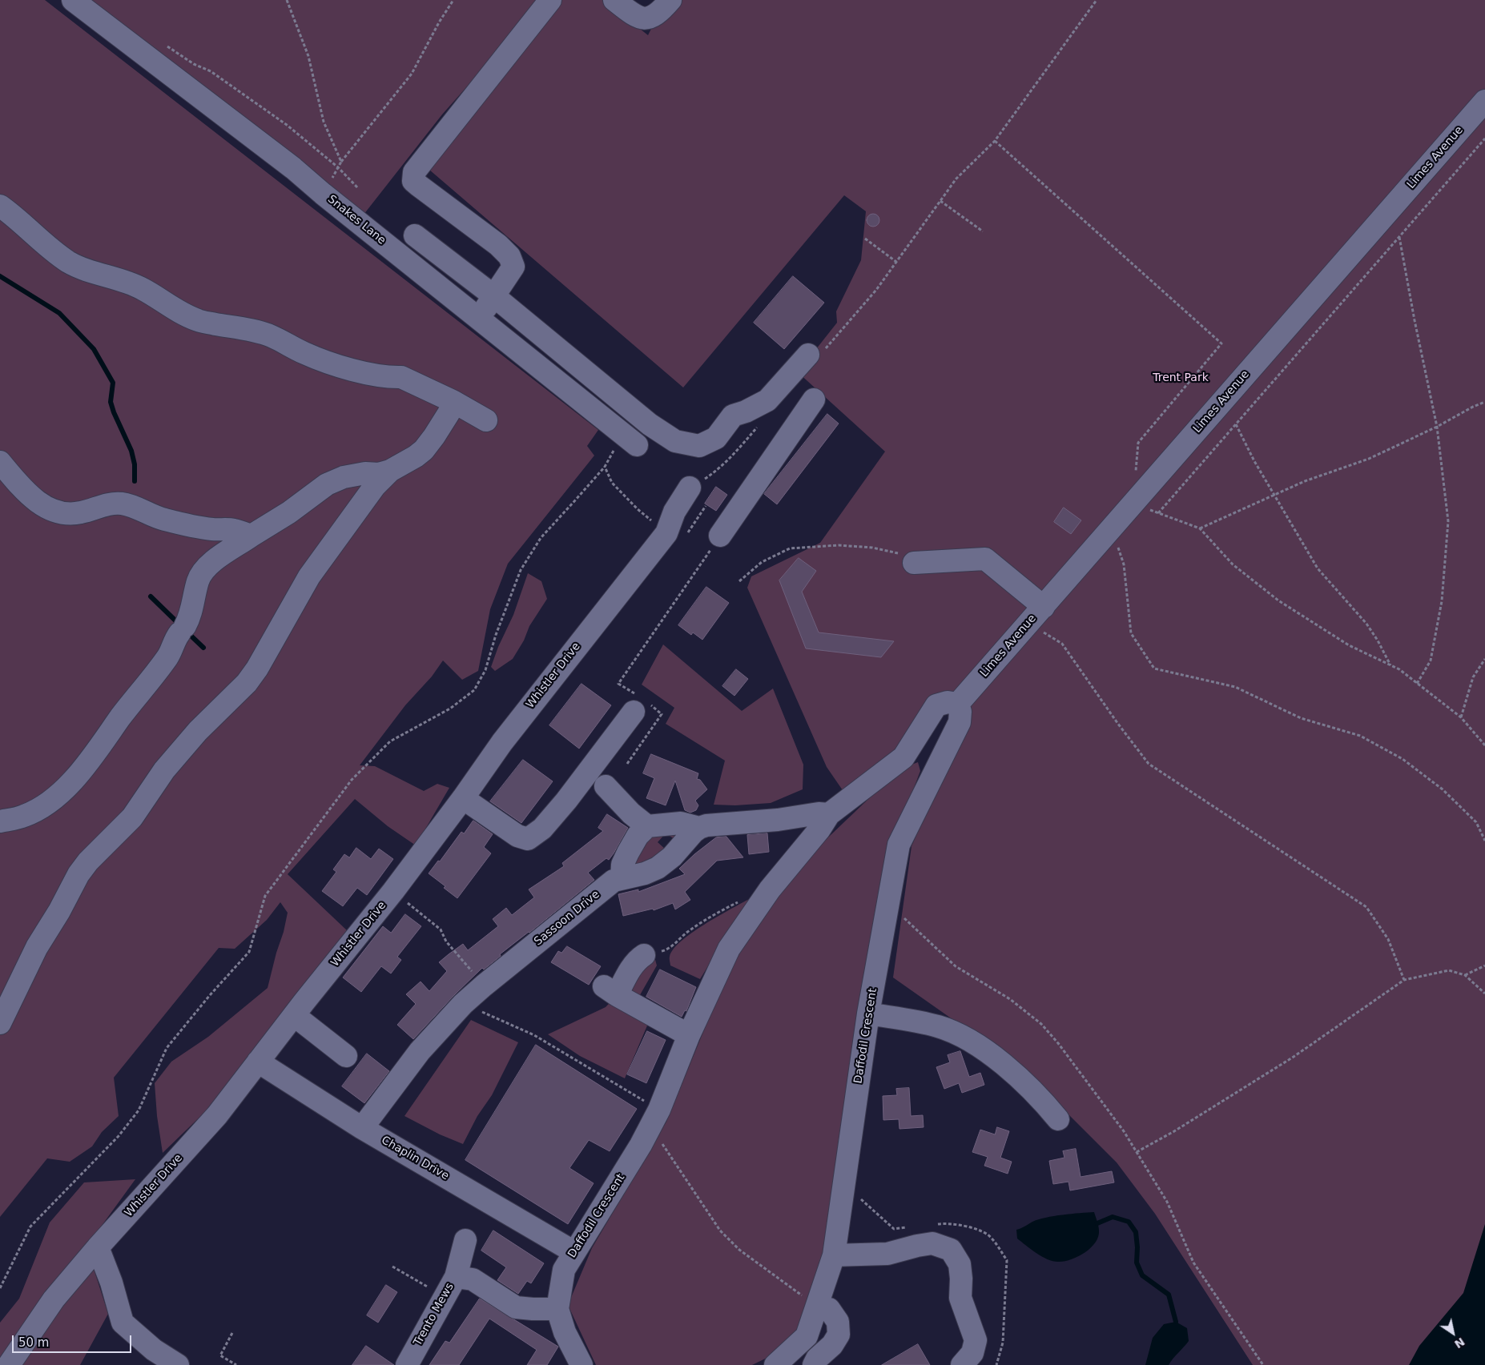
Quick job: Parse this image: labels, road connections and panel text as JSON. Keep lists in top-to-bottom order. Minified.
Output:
{"streets":{"street":["Limes Avenue","Snakes Lane","Whistler Drive","Sassoon Drive","Daffodil Crescent","Chaplin Drive","Trento Mews"]},"crossings":[["Limes Avenue","Daffodil Crescent"],["Whistler Drive","Chaplin Drive"],["Sassoon Drive","Chaplin Drive"],["Daffodil Crescent","Chaplin Drive"],["Daffodil Crescent","Trento Mews"]],"parks":["Trent Park"],"scale_bar":"50 m","north":"bottom right"}
